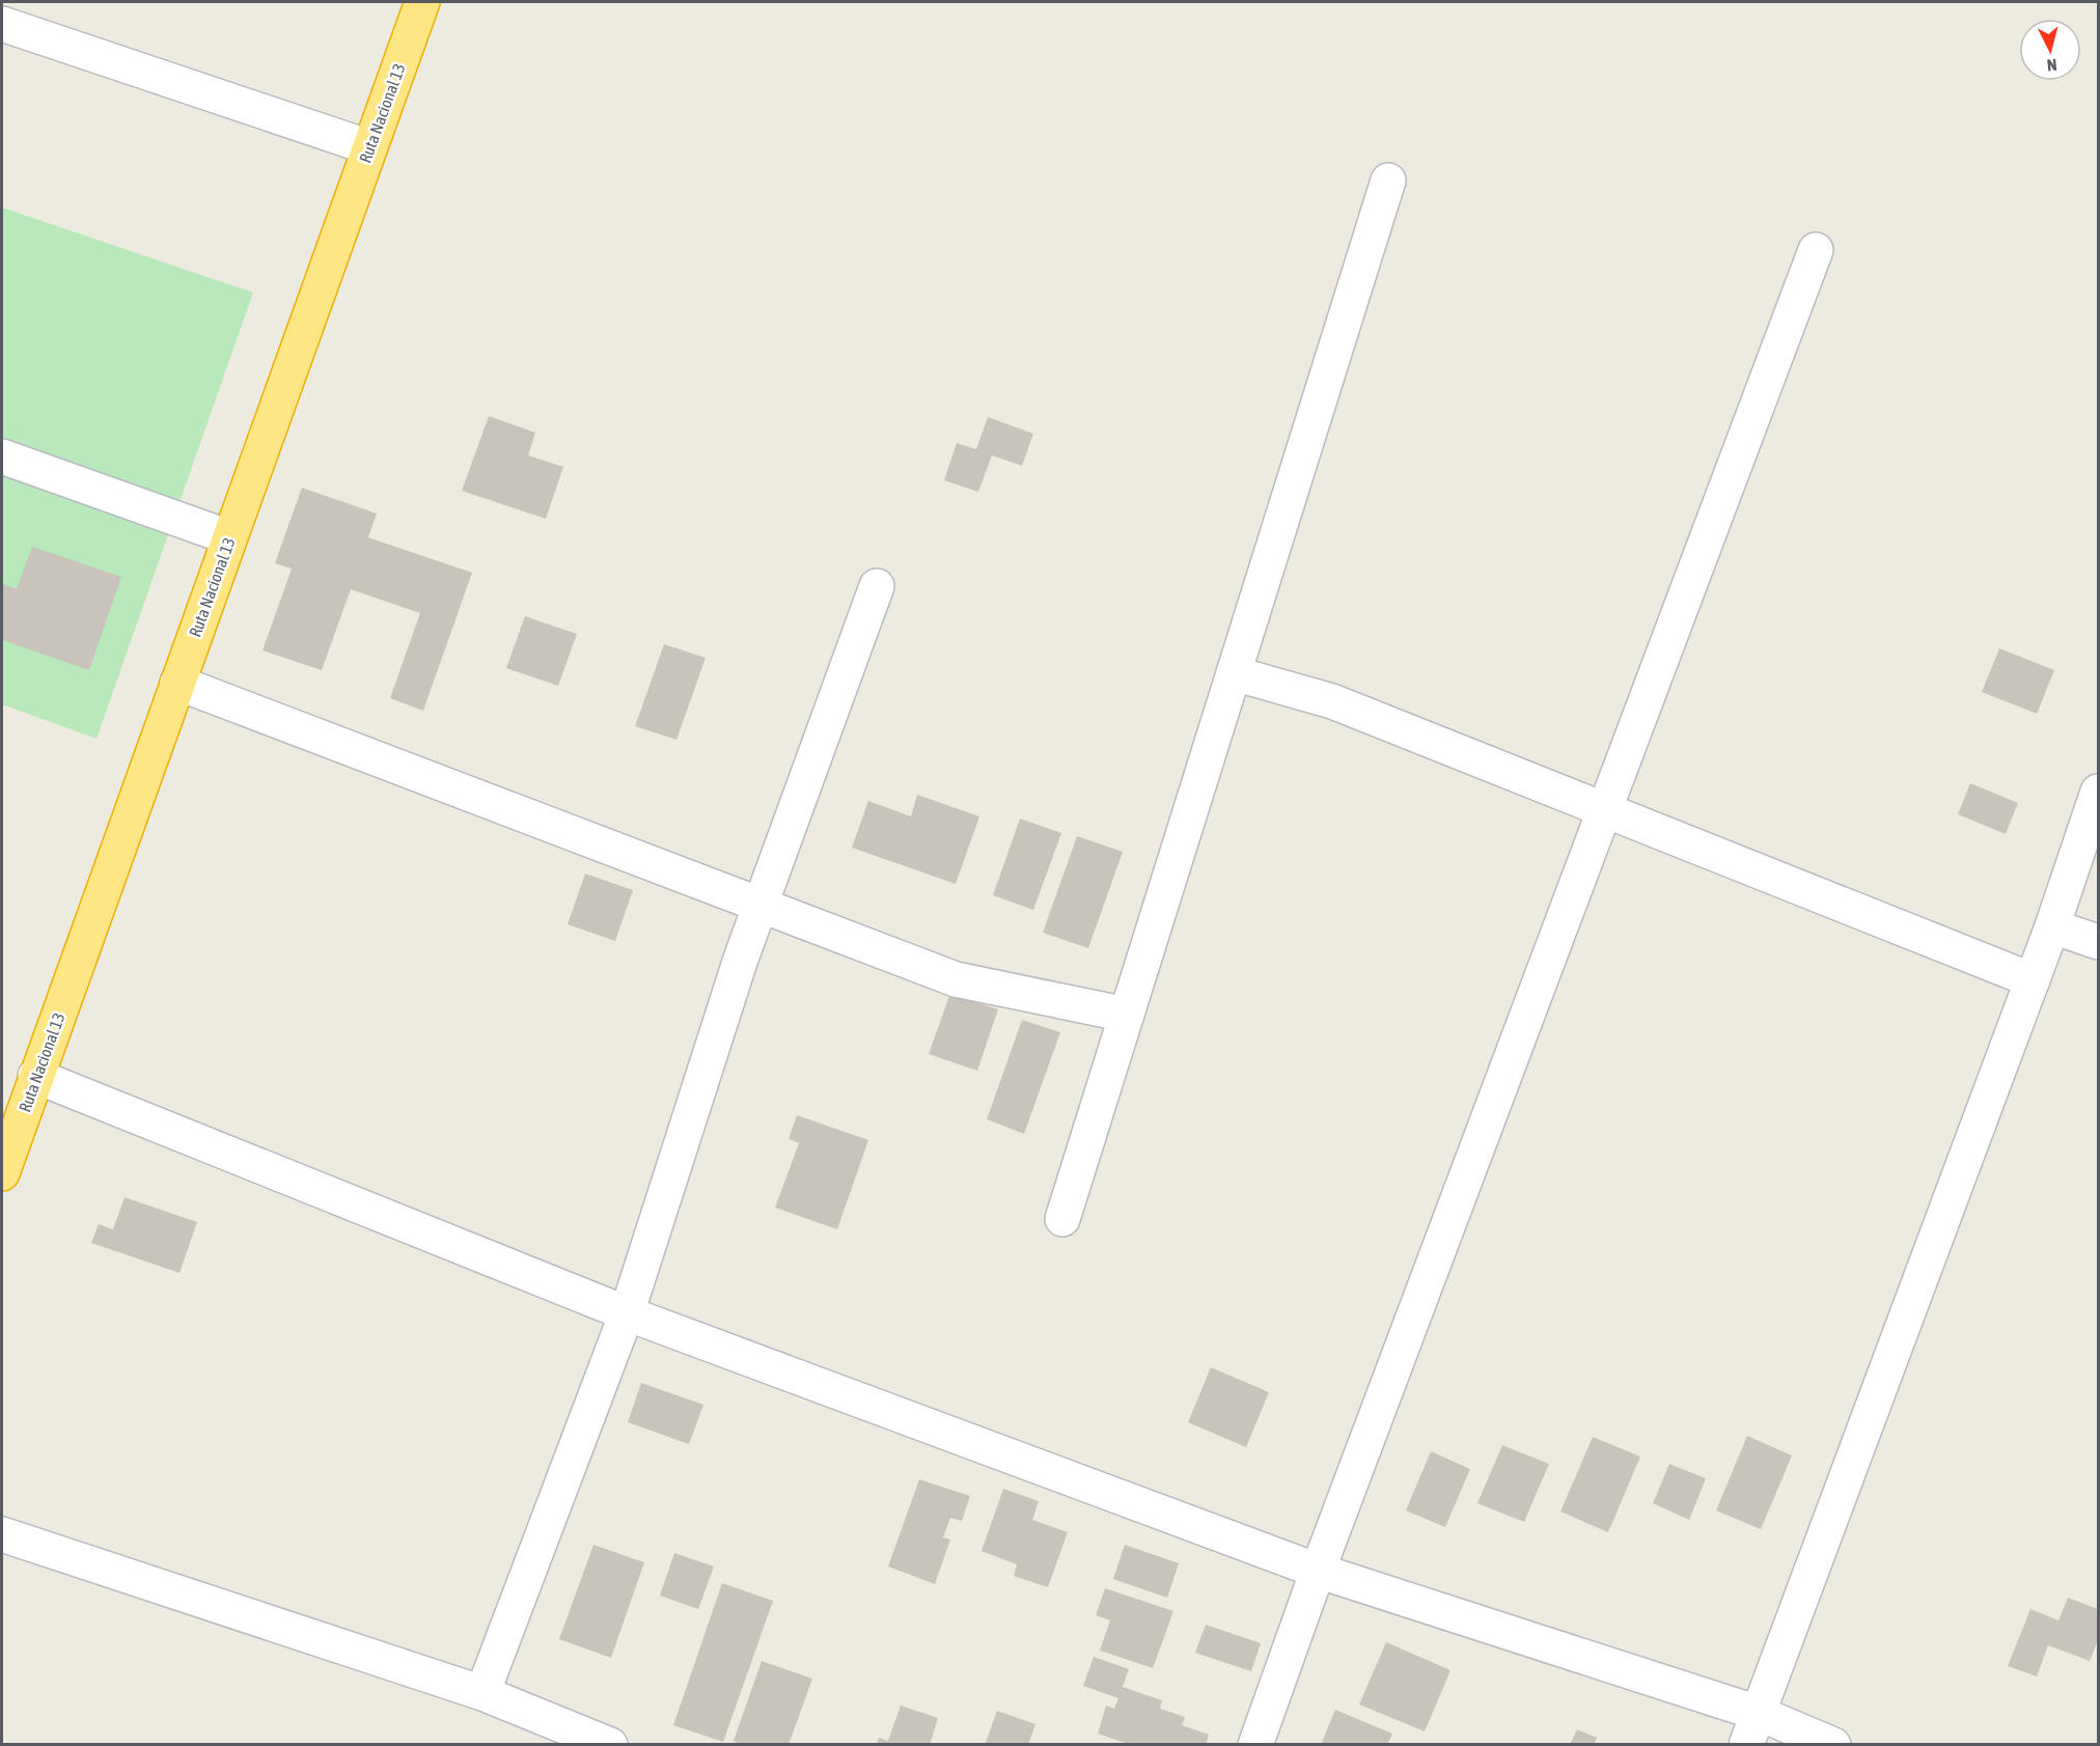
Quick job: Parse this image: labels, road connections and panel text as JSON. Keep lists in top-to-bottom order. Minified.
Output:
{"streets":{"highway":["Ruta Nacional 13"]},"north":"bottom"}
